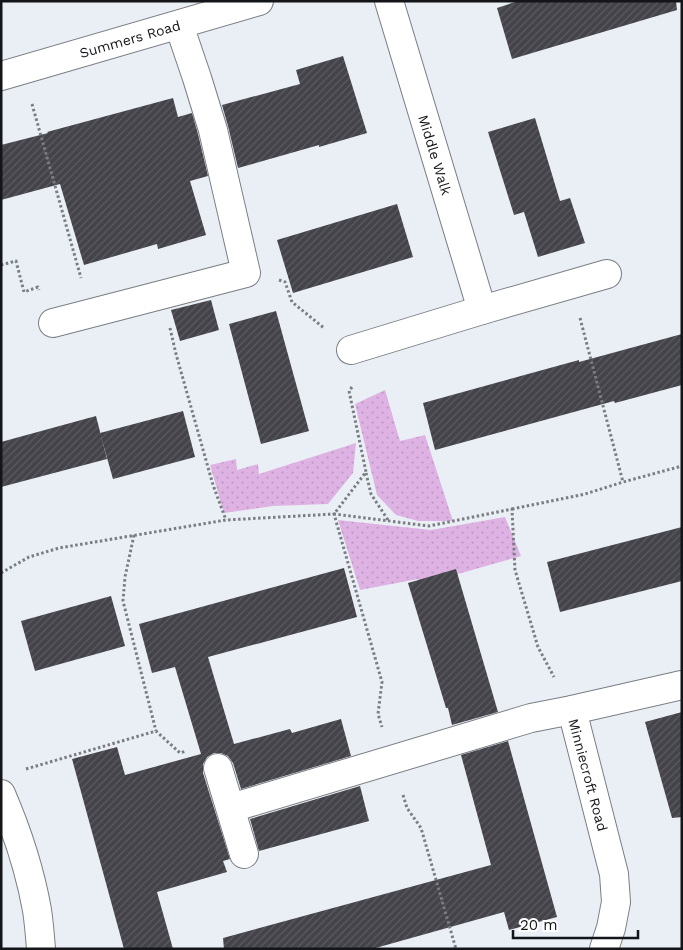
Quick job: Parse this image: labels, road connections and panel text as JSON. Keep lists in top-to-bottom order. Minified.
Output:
{"streets":{"street":["Summers Road","Middle Walk","Minniecroft Road"]},"scale_bar":"20 m"}
